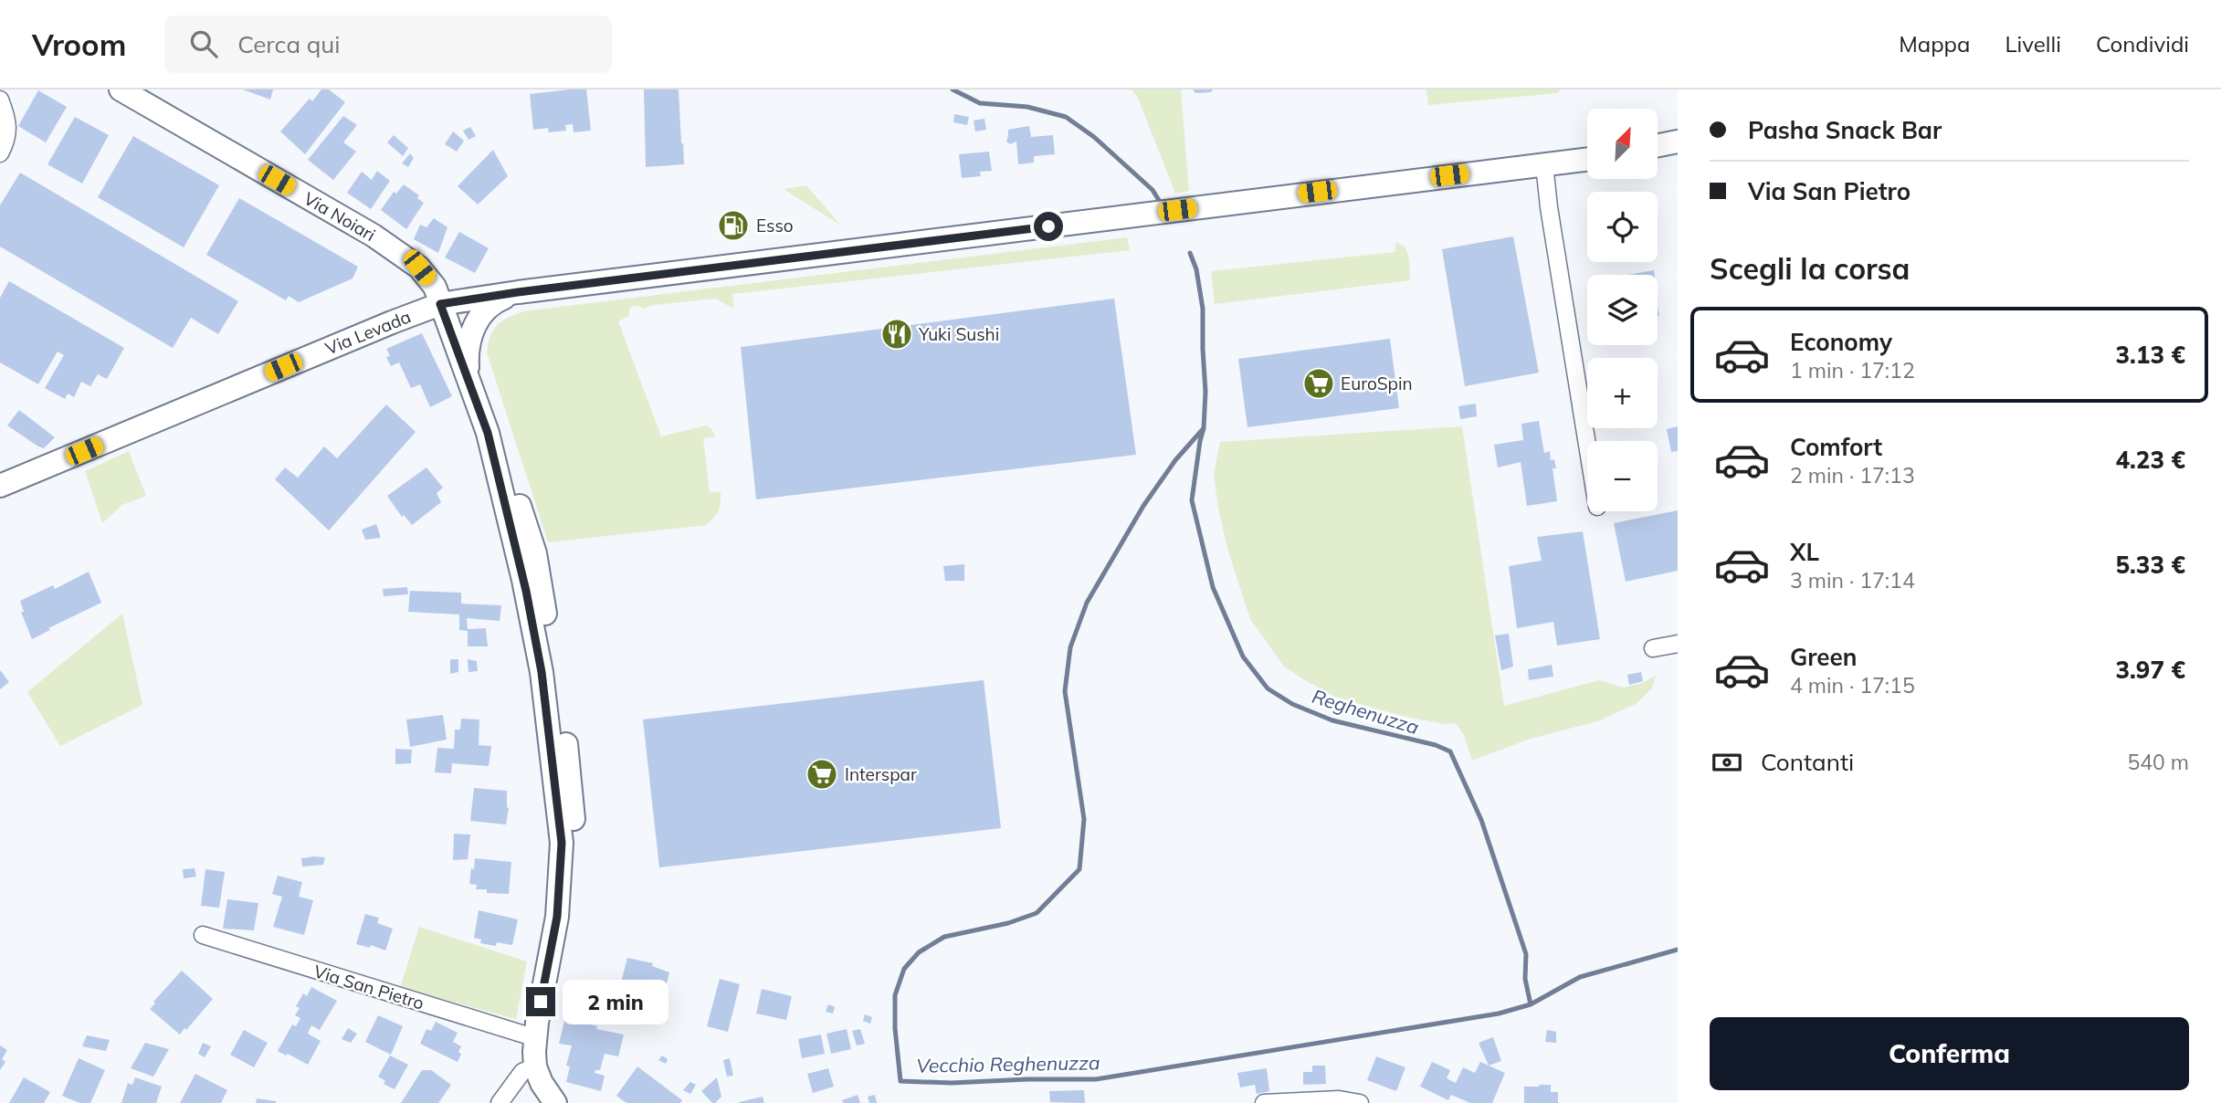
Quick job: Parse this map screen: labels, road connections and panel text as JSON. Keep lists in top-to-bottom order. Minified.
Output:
{"streets":{"main road":["Via Noiari","Via Levada"],"street":["Via San Pietro"]},"crossings":[["Via Noiari","Via Levada"]],"water":["Reghenuzza","Vecchio Reghenuzza"],"places":{"fuel station":["Esso"],"restaurant":["Yuki Sushi"],"supermarket":["EuroSpin","Interspar"]},"north":"top right","page":{"header":"Vroom","search":"Cerca qui","nav":["Mappa","Livelli","Condividi"],"banner":["Pasha Snack Bar","Via San Pietro"],"map_buttons":["+","−"],"heading":"Scegli la corsa","list":[{"name":"Economy","note":"1 min · 17:12","value":"3.13 €"},{"name":"Comfort","note":"2 min · 17:13","value":"4.23 €"},{"name":"XL","note":"3 min · 17:14","value":"5.33 €"},{"name":"Green","note":"4 min · 17:15","value":"3.97 €"}],"pay":["Contanti","540 m"],"bubble":"2 min","buttons":"Conferma"}}
